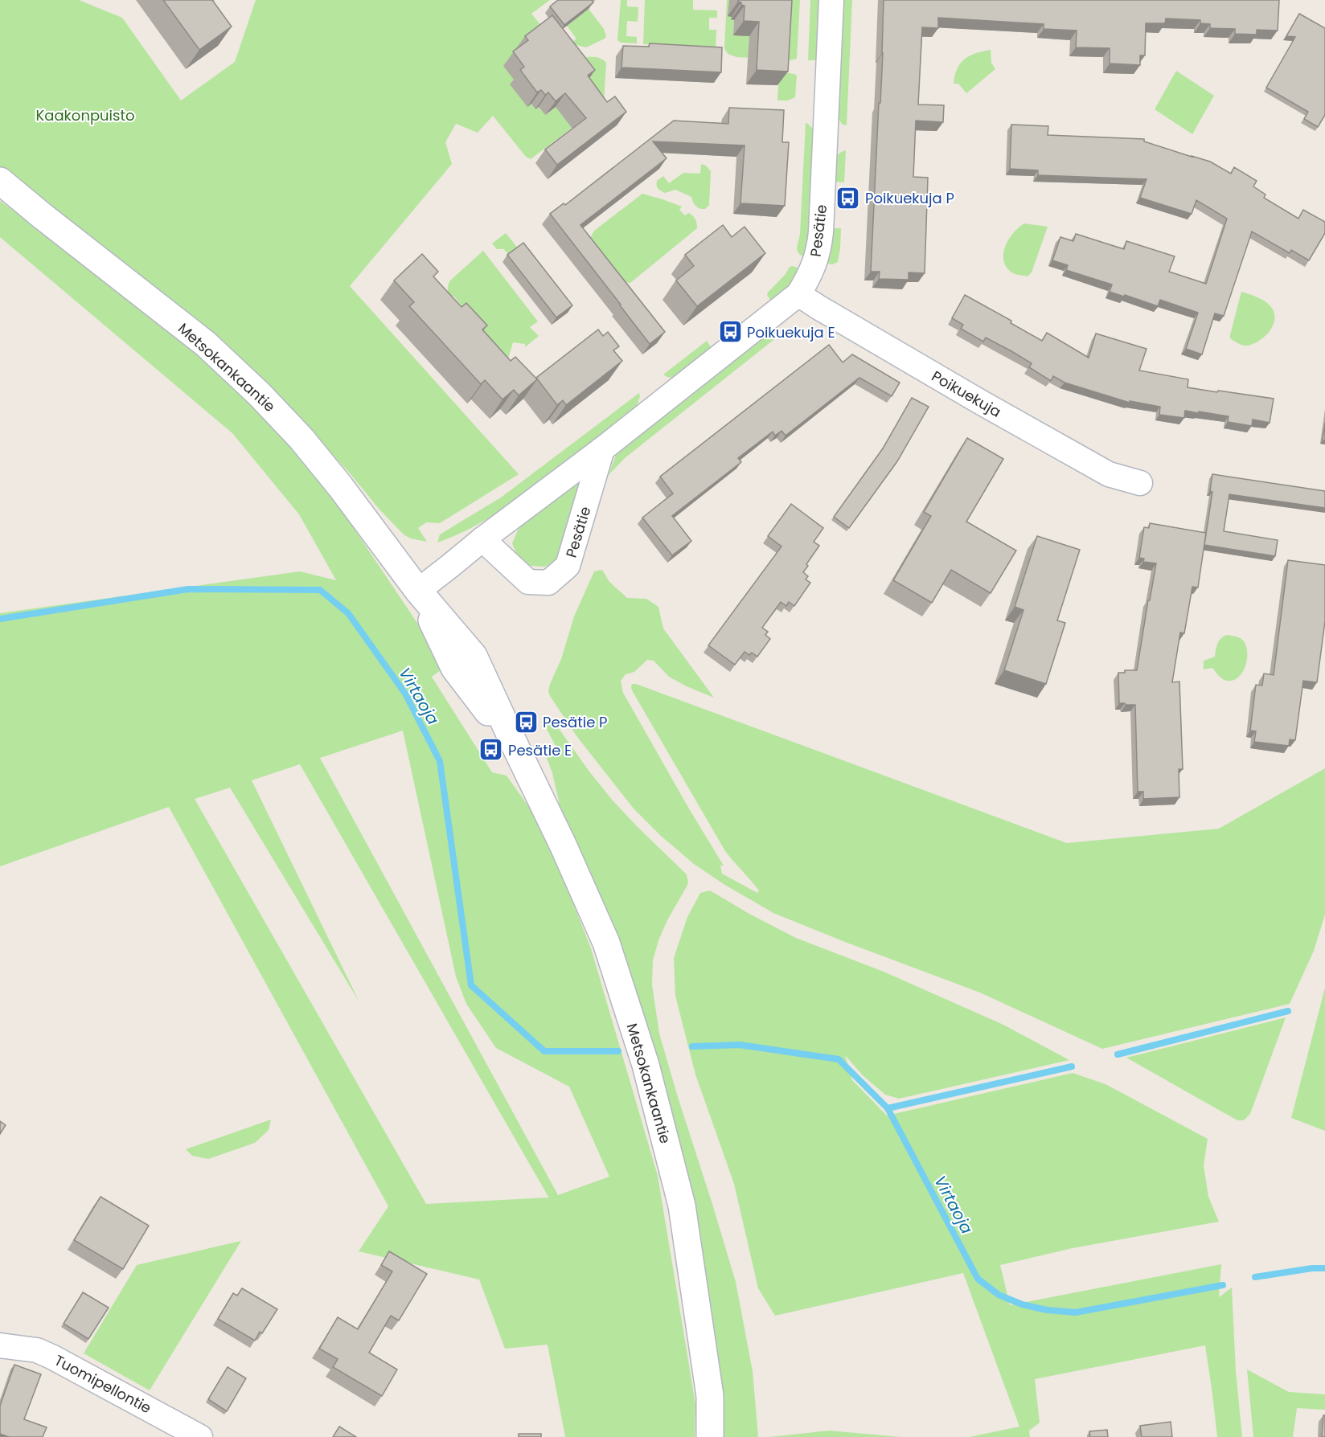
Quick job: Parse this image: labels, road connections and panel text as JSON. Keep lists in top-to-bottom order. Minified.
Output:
{"streets":{"street":["Pesätie","Metsokankaantie","Poikuekuja","Tuomipellontie"]},"crossings":[["Pesätie","Metsokankaantie"],["Pesätie","Poikuekuja"]],"water":["Virtaoja"],"parks":["Kaakonpuisto"],"places":{"bus stop":["Poikuekuja P","Poikuekuja E","Pesätie P","Pesätie E"]}}
